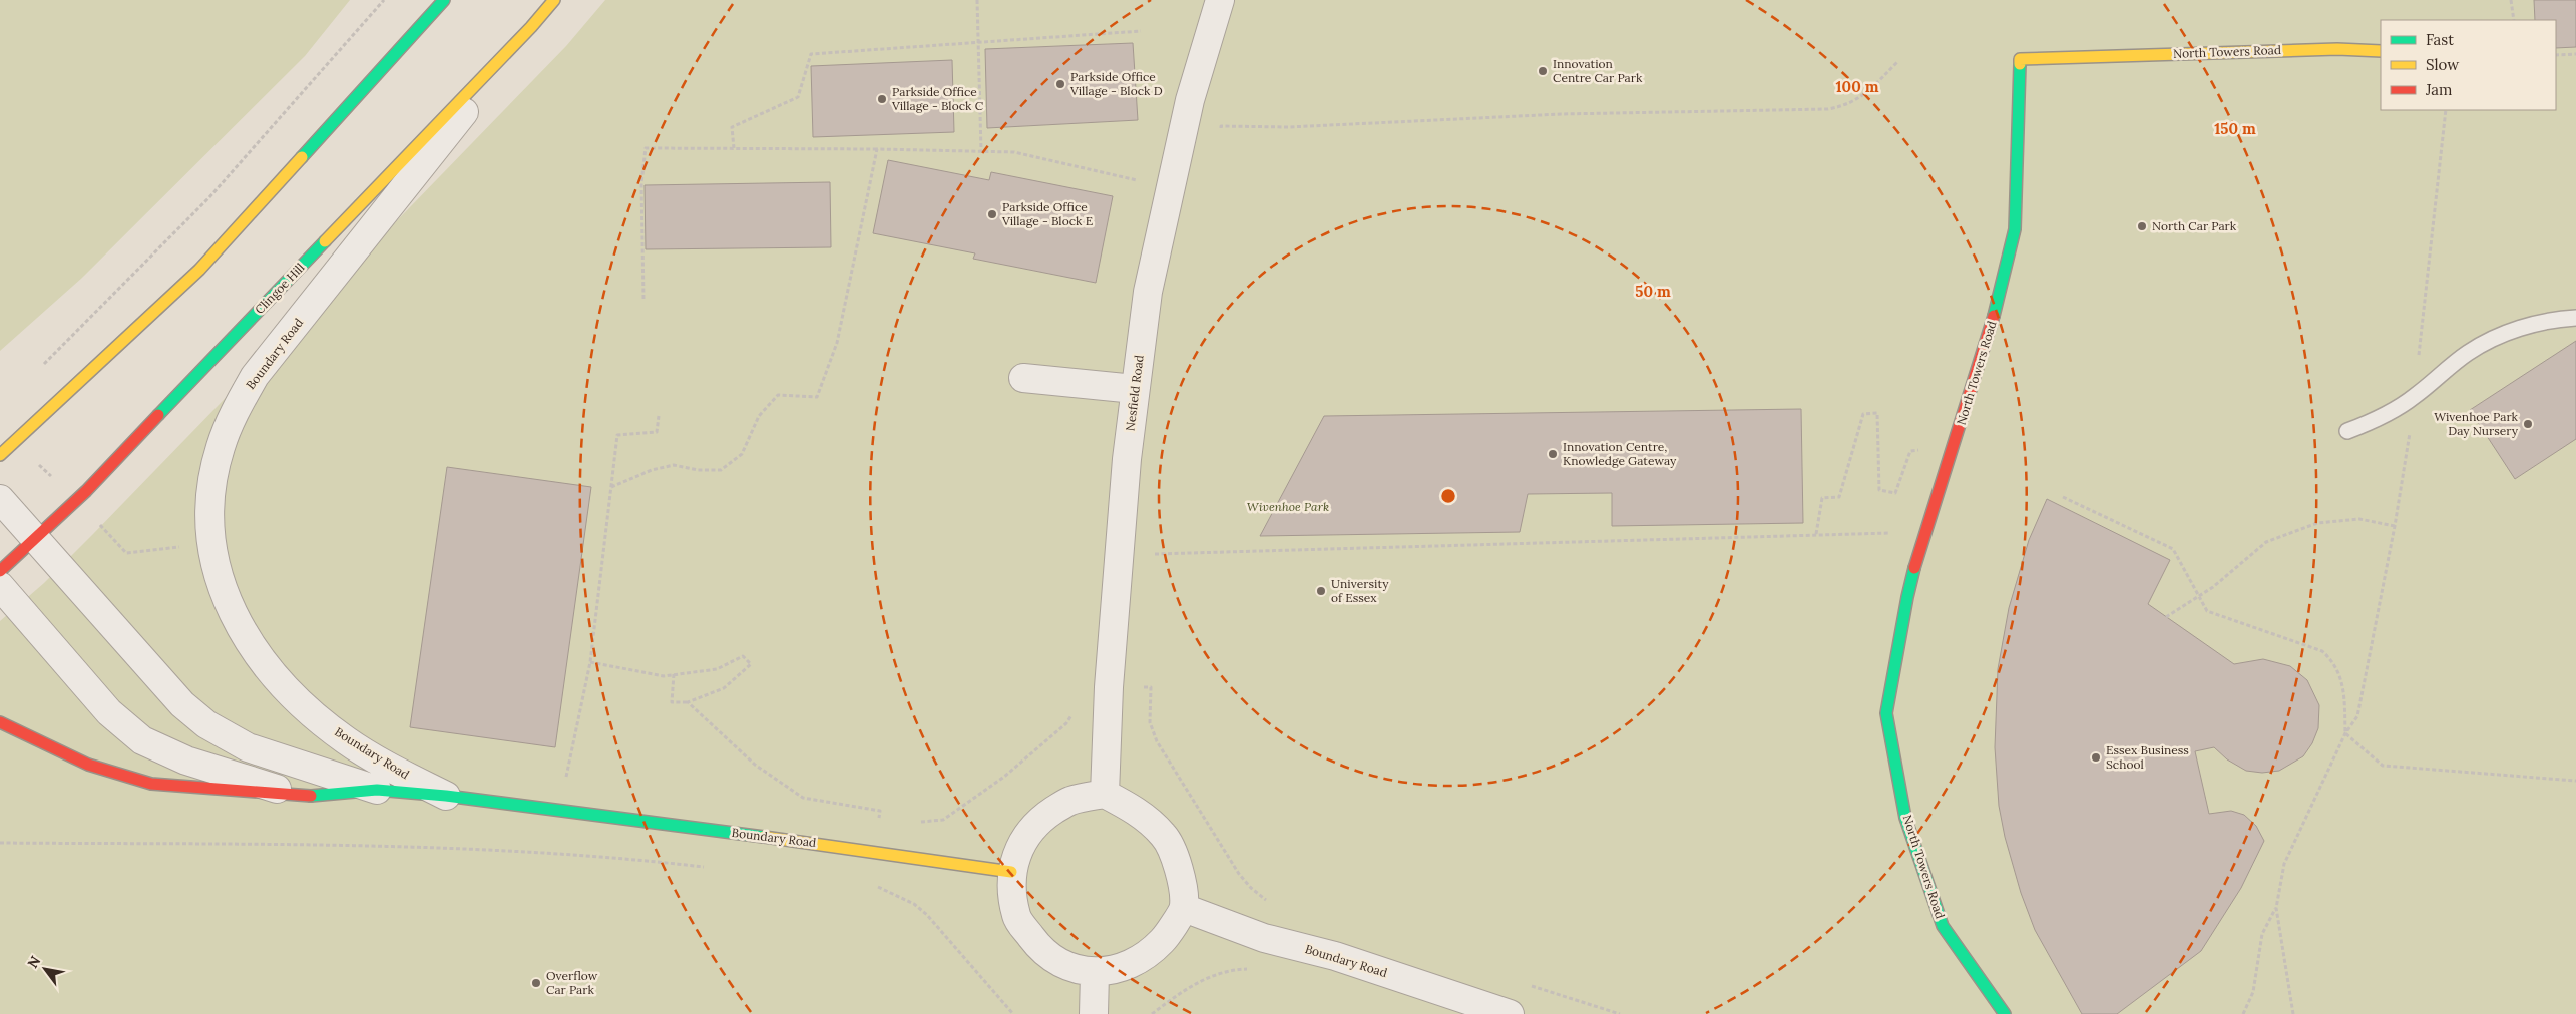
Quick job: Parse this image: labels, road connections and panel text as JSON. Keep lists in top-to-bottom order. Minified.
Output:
{"streets":{"street":["North Towers Road","Clingoe Hill","Boundary Road","Nesfield Road"]},"crossings":[["Clingoe Hill","Boundary Road"],["Boundary Road","Nesfield Road"]],"parks":["Wivenhoe Park"],"places":["Innovation Centre Car Park","Parkside Office Village - Block D","Parkside Office Village - Block C","Parkside Office Village - Block E","North Car Park","Wivenhoe Park Day Nursery","Innovation Centre, Knowledge Gateway","University of Essex","Essex Business School","Overflow Car Park"],"legend":["Fast","Slow","Jam"],"north":"top left","rings":["100 m","150 m","50 m"]}
